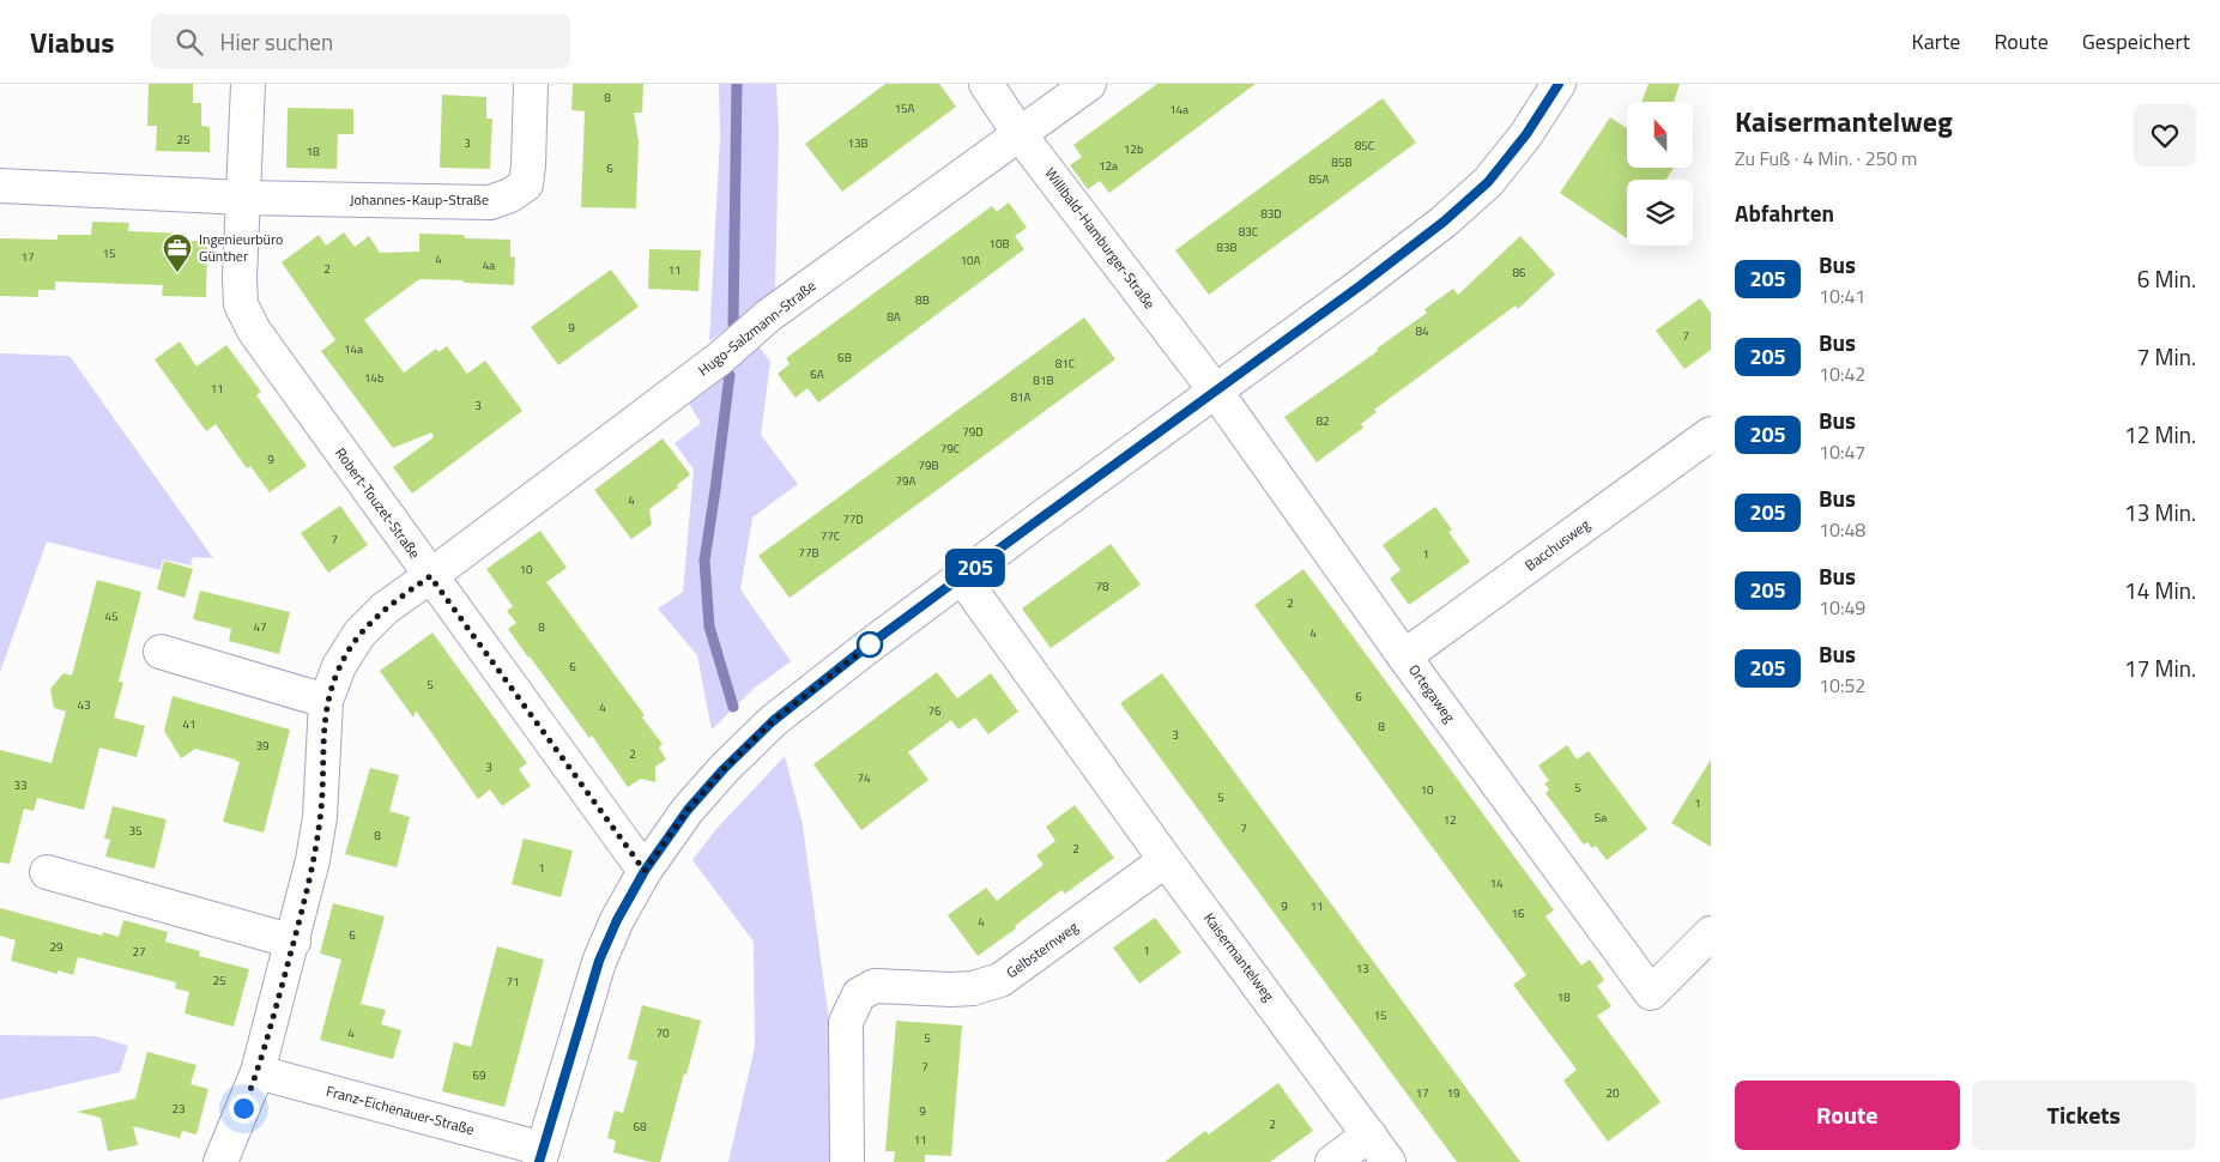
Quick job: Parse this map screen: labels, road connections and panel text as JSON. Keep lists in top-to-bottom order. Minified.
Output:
{"streets":{"street":["Johannes-Kaup-Straße","Willibald-Hamburger-Straße","Hugo-Salzmann-Straße","Robert-Touzet-Straße","Bacchusweg","Ortegaweg","Gelbsternweg","Kaisermantelweg","Franz-Eichenauer-Straße"]},"crossings":[["Johannes-Kaup-Straße","Robert-Touzet-Straße"],["Willibald-Hamburger-Straße","Hugo-Salzmann-Straße"],["Willibald-Hamburger-Straße","Ortegaweg"],["Hugo-Salzmann-Straße","Robert-Touzet-Straße"],["Bacchusweg","Ortegaweg"],["Gelbsternweg","Kaisermantelweg"]],"places":{"office":["Ingenieurbüro Günther"]},"lines":["bus line 205"],"house_numbers":["8","15A","14a","25","3","13B","85C","12b","18","85B","12a","6","85A","83D","83C","10B","83B","15","17","4","10A","4a","2","11","86","8B","8A","9","84","7","14a","6B","81C","6A","14b","81B","11","81A","3","82","79D","79C","9","79B","79A","4","77D","77C","7","77B","1","10","78","2","45","47","8","4","6","5","6","43","4","76","41","8","3","39","2","3","74","33","5","10","5","1","5a","12","7","35","8","2","1","14","9","11","16","4","6","29","1","27","13","25","71","18","15","4","70","5","7","69","17","19","20","23","9","2","68","11"],"north":"top","page":{"header":"Viabus","search":"Hier suchen","nav":["Karte","Route","Gespeichert"],"on_map":"205","heading":[["Kaisermantelweg","Zu Fuß · 4 Min. · 250 m"],"Abfahrten"],"list":[{"mark":"205","name":"Bus","note":"10:41","value":"6 Min."},{"mark":"205","name":"Bus","note":"10:42","value":"7 Min."},{"mark":"205","name":"Bus","note":"10:47","value":"12 Min."},{"mark":"205","name":"Bus","note":"10:48","value":"13 Min."},{"mark":"205","name":"Bus","note":"10:49","value":"14 Min."},{"mark":"205","name":"Bus","note":"10:52","value":"17 Min."}],"buttons":["Route","Tickets"]}}
